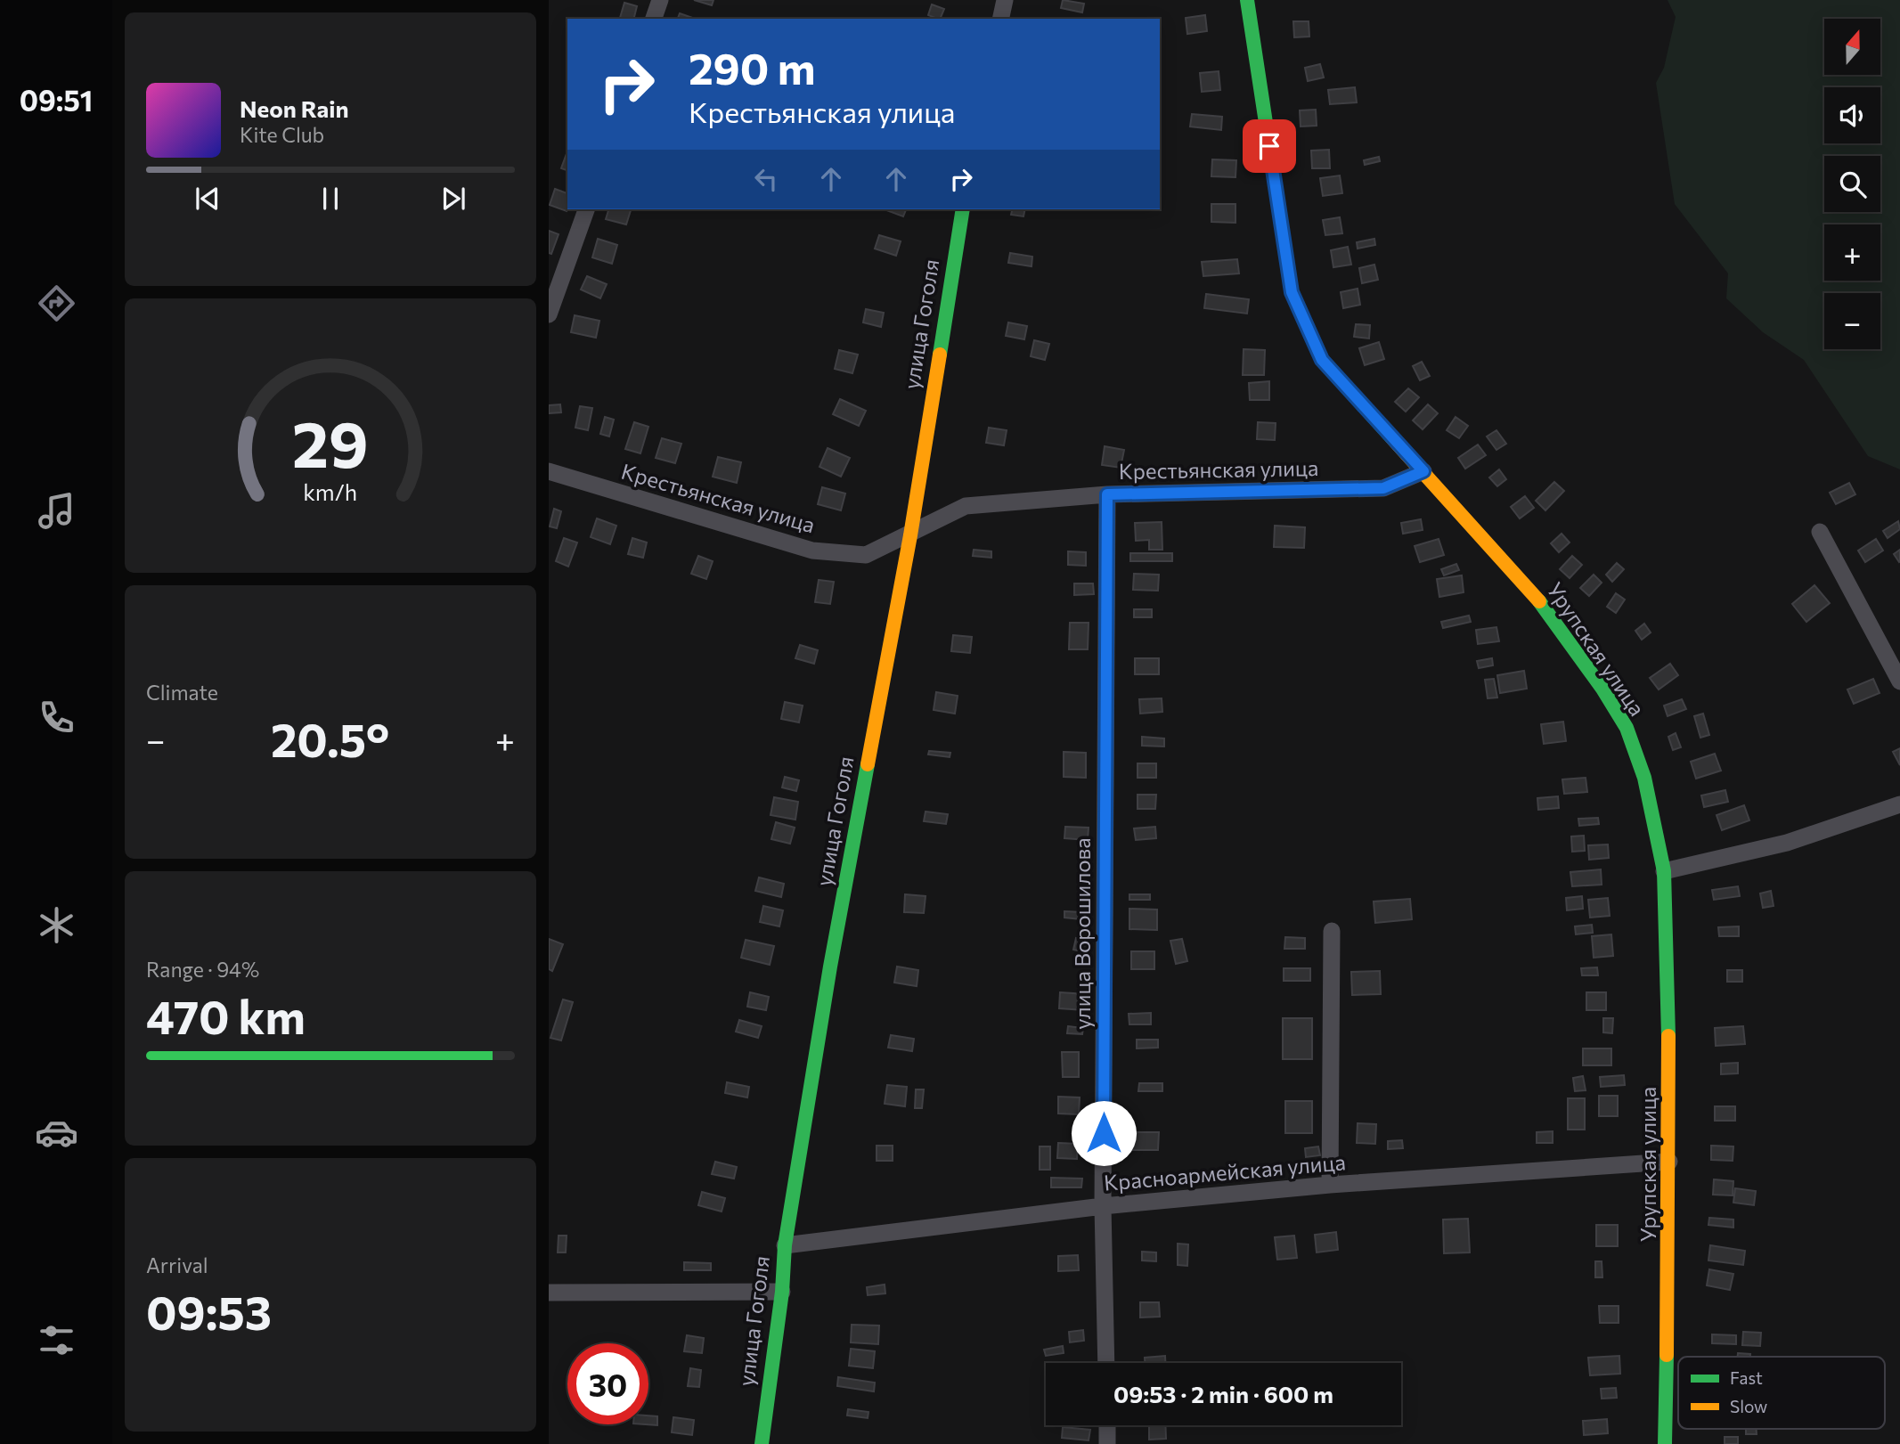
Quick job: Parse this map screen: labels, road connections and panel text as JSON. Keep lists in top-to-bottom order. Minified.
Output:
{"streets":{"street":["улица Гоголя","Крестьянская улица","Урупская улица","улица Ворошилова","Красноармейская улица"]},"crossings":[["улица Гоголя","Крестьянская улица"],["улица Гоголя","Красноармейская улица"],["Крестьянская улица","Урупская улица"],["Крестьянская улица","улица Ворошилова"],["Урупская улица","Красноармейская улица"],["улица Ворошилова","Красноармейская улица"]],"legend":["Fast","Slow"],"north":"top","page":{"tabs":"09:51","map_buttons":["+","−"],"turn":["290 m","Крестьянская улица"],"song":["Neon Rain","Kite Club"],"tile":["Climate",["Range · 94%","470 km"],["Arrival","09:53"]],"heat":["−","20.5°","+"],"limit":"30","trip":"09:53 · 2 min · 600 m","gauge":["29","km/h"]}}
